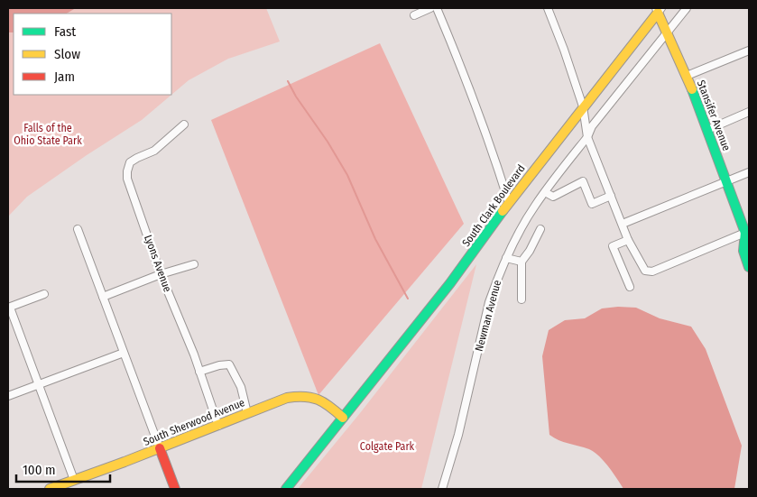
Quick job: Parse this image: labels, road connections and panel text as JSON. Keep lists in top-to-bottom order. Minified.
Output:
{"streets":{"street":["Stansifer Avenue","South Clark Boulevard","Lyons Avenue","Newman Avenue","South Sherwood Avenue"]},"crossings":[["Stansifer Avenue","South Clark Boulevard"],["South Clark Boulevard","South Sherwood Avenue"],["Lyons Avenue","South Sherwood Avenue"]],"parks":["Falls of the Ohio State Park","Colgate Park"],"legend":["Fast","Slow","Jam"],"scale_bar":"100 m"}
